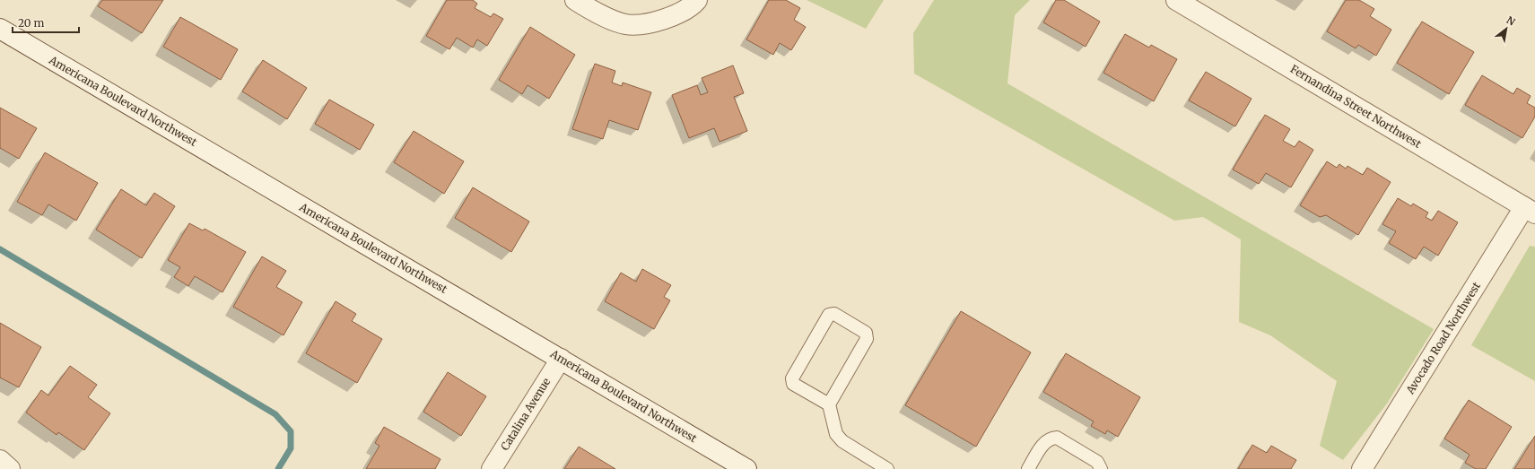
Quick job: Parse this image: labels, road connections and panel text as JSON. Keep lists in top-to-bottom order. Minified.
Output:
{"streets":{"street":["Americana Boulevard Northwest","Fernandina Street Northwest","Avocado Road Northwest","Catalina Avenue"]},"crossings":[["Americana Boulevard Northwest","Catalina Avenue"],["Fernandina Street Northwest","Avocado Road Northwest"]],"scale_bar":"20 m","north":"top right"}
